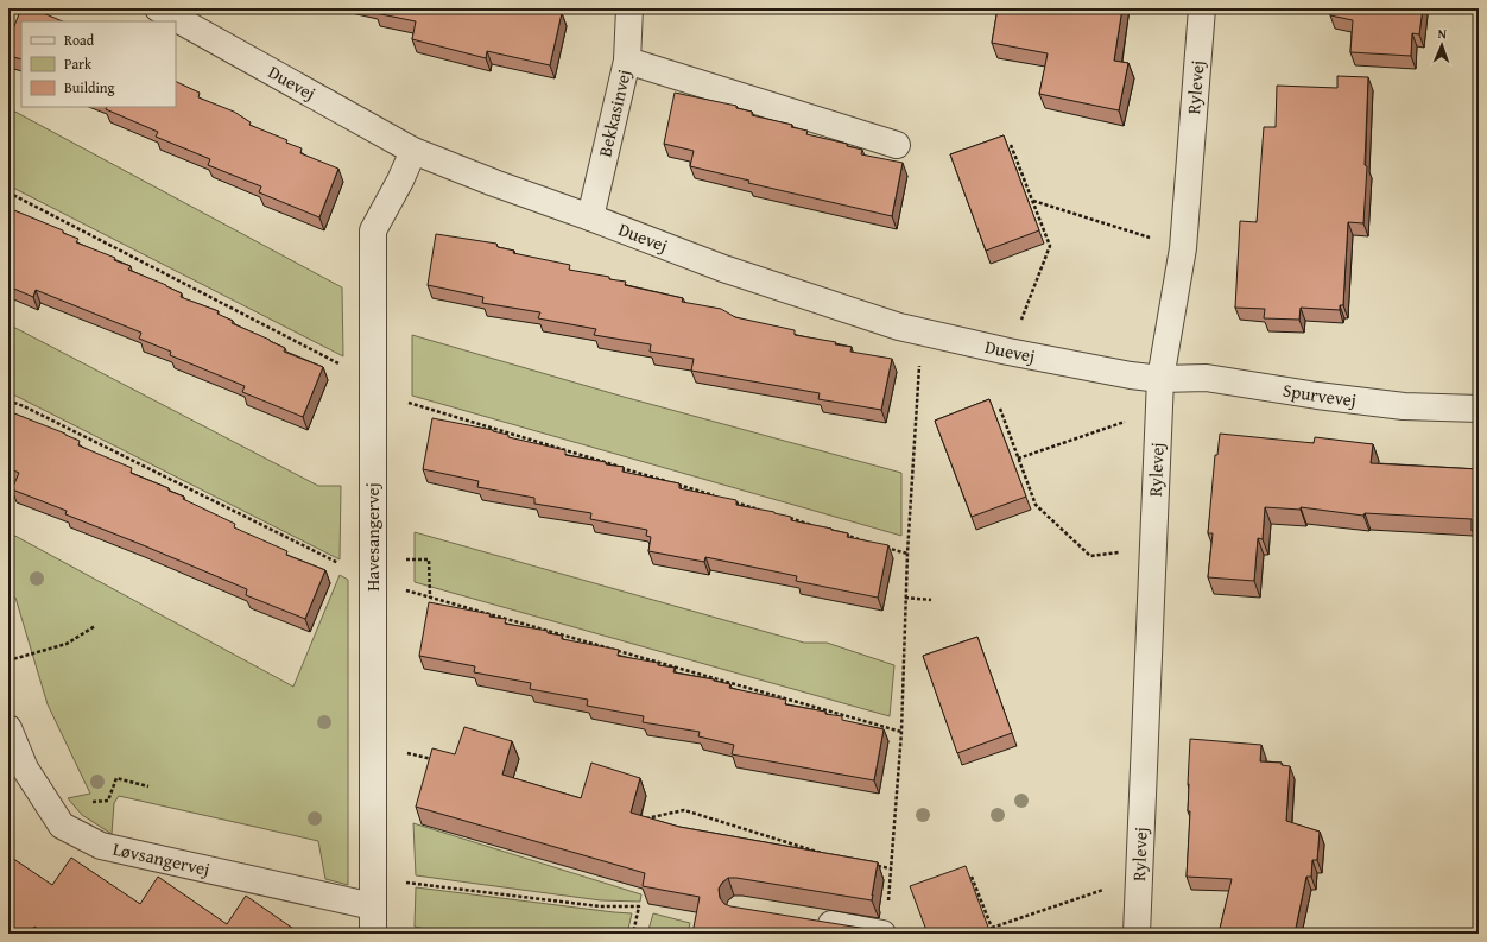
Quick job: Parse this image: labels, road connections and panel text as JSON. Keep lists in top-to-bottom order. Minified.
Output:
{"streets":{"street":["Duevej","Rylevej","Bekkasinvej","Spurvevej","Havesangervej","Løvsangervej"]},"crossings":[["Duevej","Rylevej"],["Duevej","Bekkasinvej"],["Duevej","Spurvevej"],["Duevej","Havesangervej"],["Rylevej","Spurvevej"],["Havesangervej","Løvsangervej"]],"legend":["Road","Park","Building"],"north":"top"}
